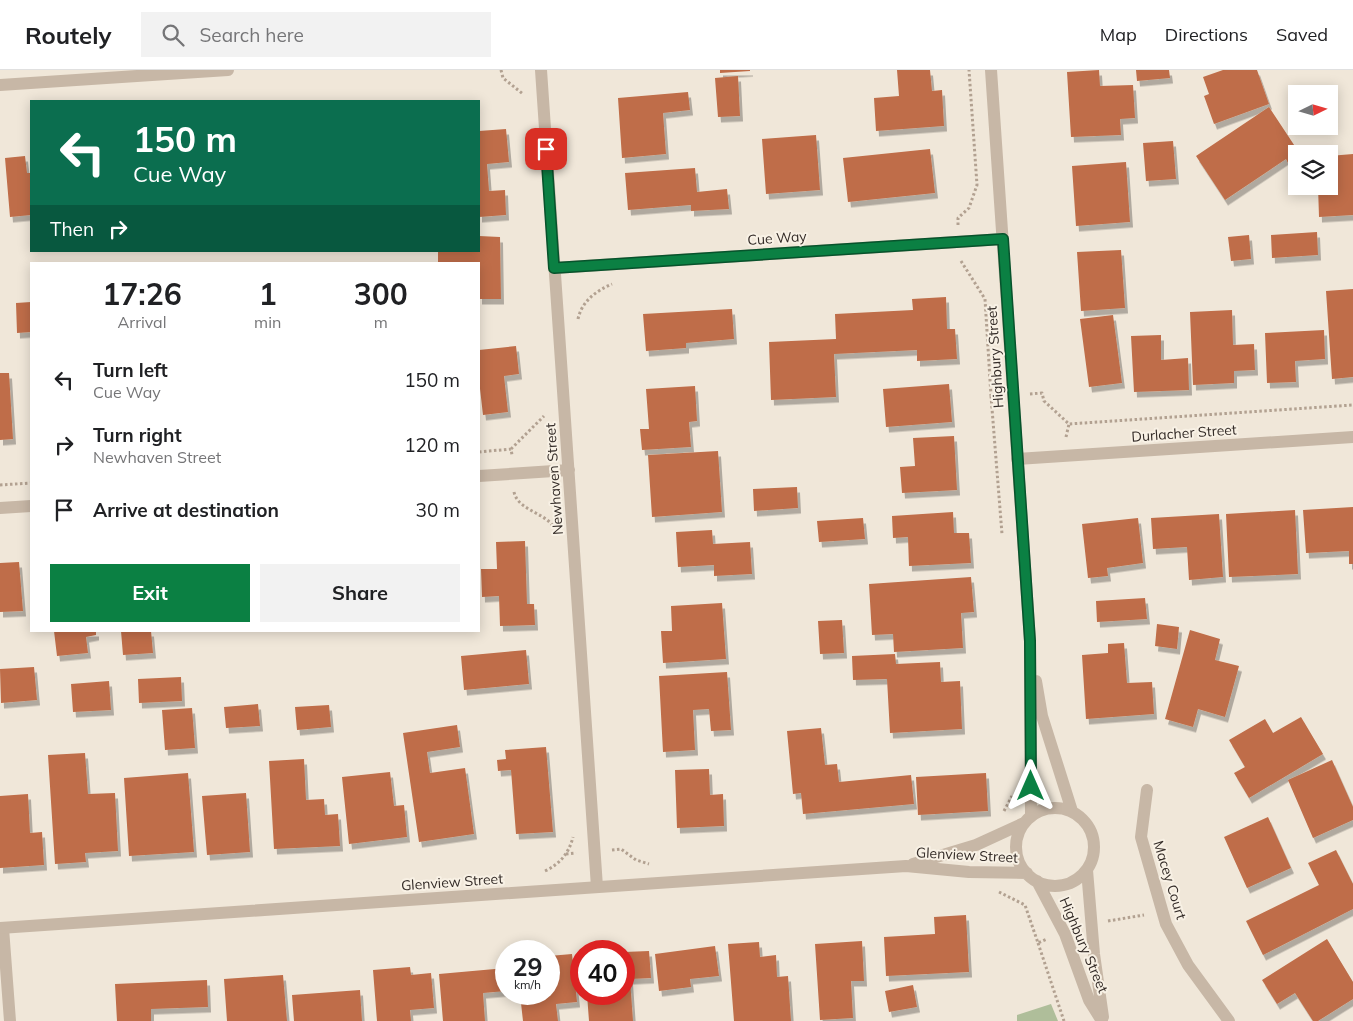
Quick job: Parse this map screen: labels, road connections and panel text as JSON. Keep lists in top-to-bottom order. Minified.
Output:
{"streets":{"street":["Cue Way","Highbury Street","Durlacher Street","Newhaven Street","Glenview Street","Macey Court"]},"crossings":[["Cue Way","Highbury Street"],["Cue Way","Newhaven Street"],["Highbury Street","Durlacher Street"],["Highbury Street","Glenview Street"],["Newhaven Street","Glenview Street"]],"north":"right","page":{"header":"Routely","search":"Search here","nav":["Map","Directions","Saved"],"turn":["150 m","Cue Way"],"then":"Then","eta":["17:26","Arrival","1","min","300","m"],"list":[{"name":"Turn left","note":"Cue Way","value":"150 m"},{"name":"Turn right","note":"Newhaven Street","value":"120 m"},{"name":"Arrive at destination","value":"30 m"}],"buttons":["Exit","Share"],"speed":"29 km/h","limit":"40"}}
